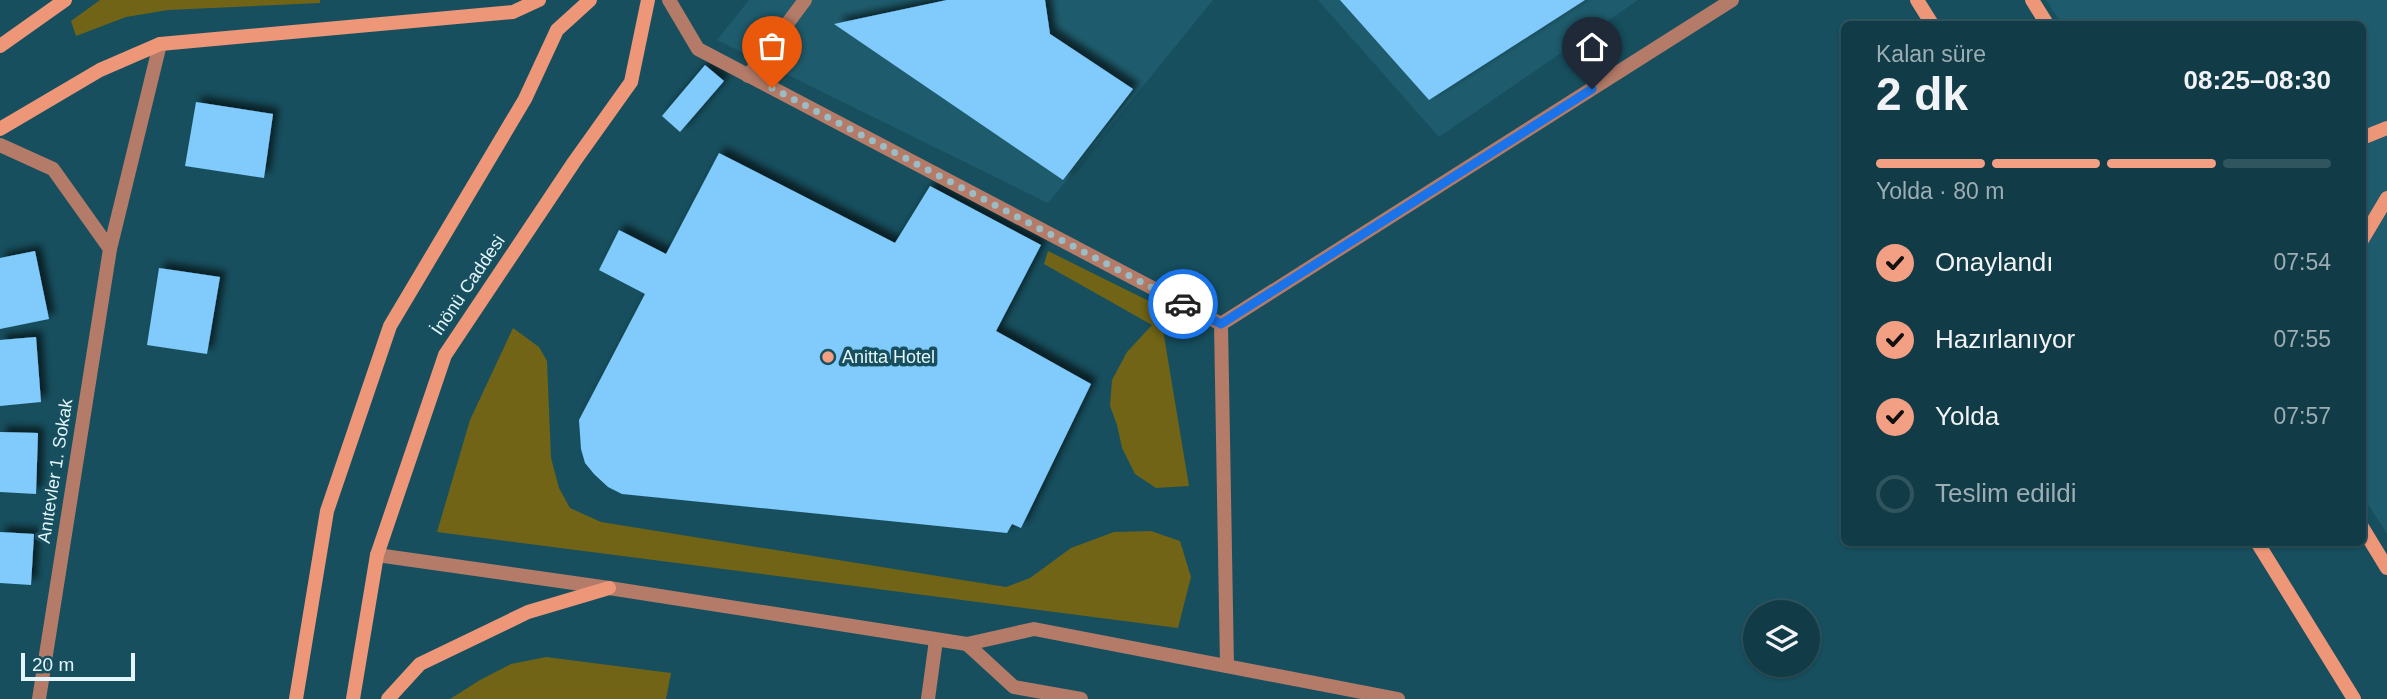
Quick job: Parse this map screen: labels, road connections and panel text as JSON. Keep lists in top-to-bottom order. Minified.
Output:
{"streets":{"street":["İnönü Caddesi","Anıtevler 1. Sokak"]},"places":["Anitta Hotel"],"scale_bar":"20 m","page":{"heading":["2 dk","Kalan süre","08:25–08:30"],"bar":"Yolda · 80 m","list":[["Onaylandı","07:54"],["Hazırlanıyor","07:55"],["Yolda","07:57"],"Teslim edildi"],"scale":"20 m"}}
